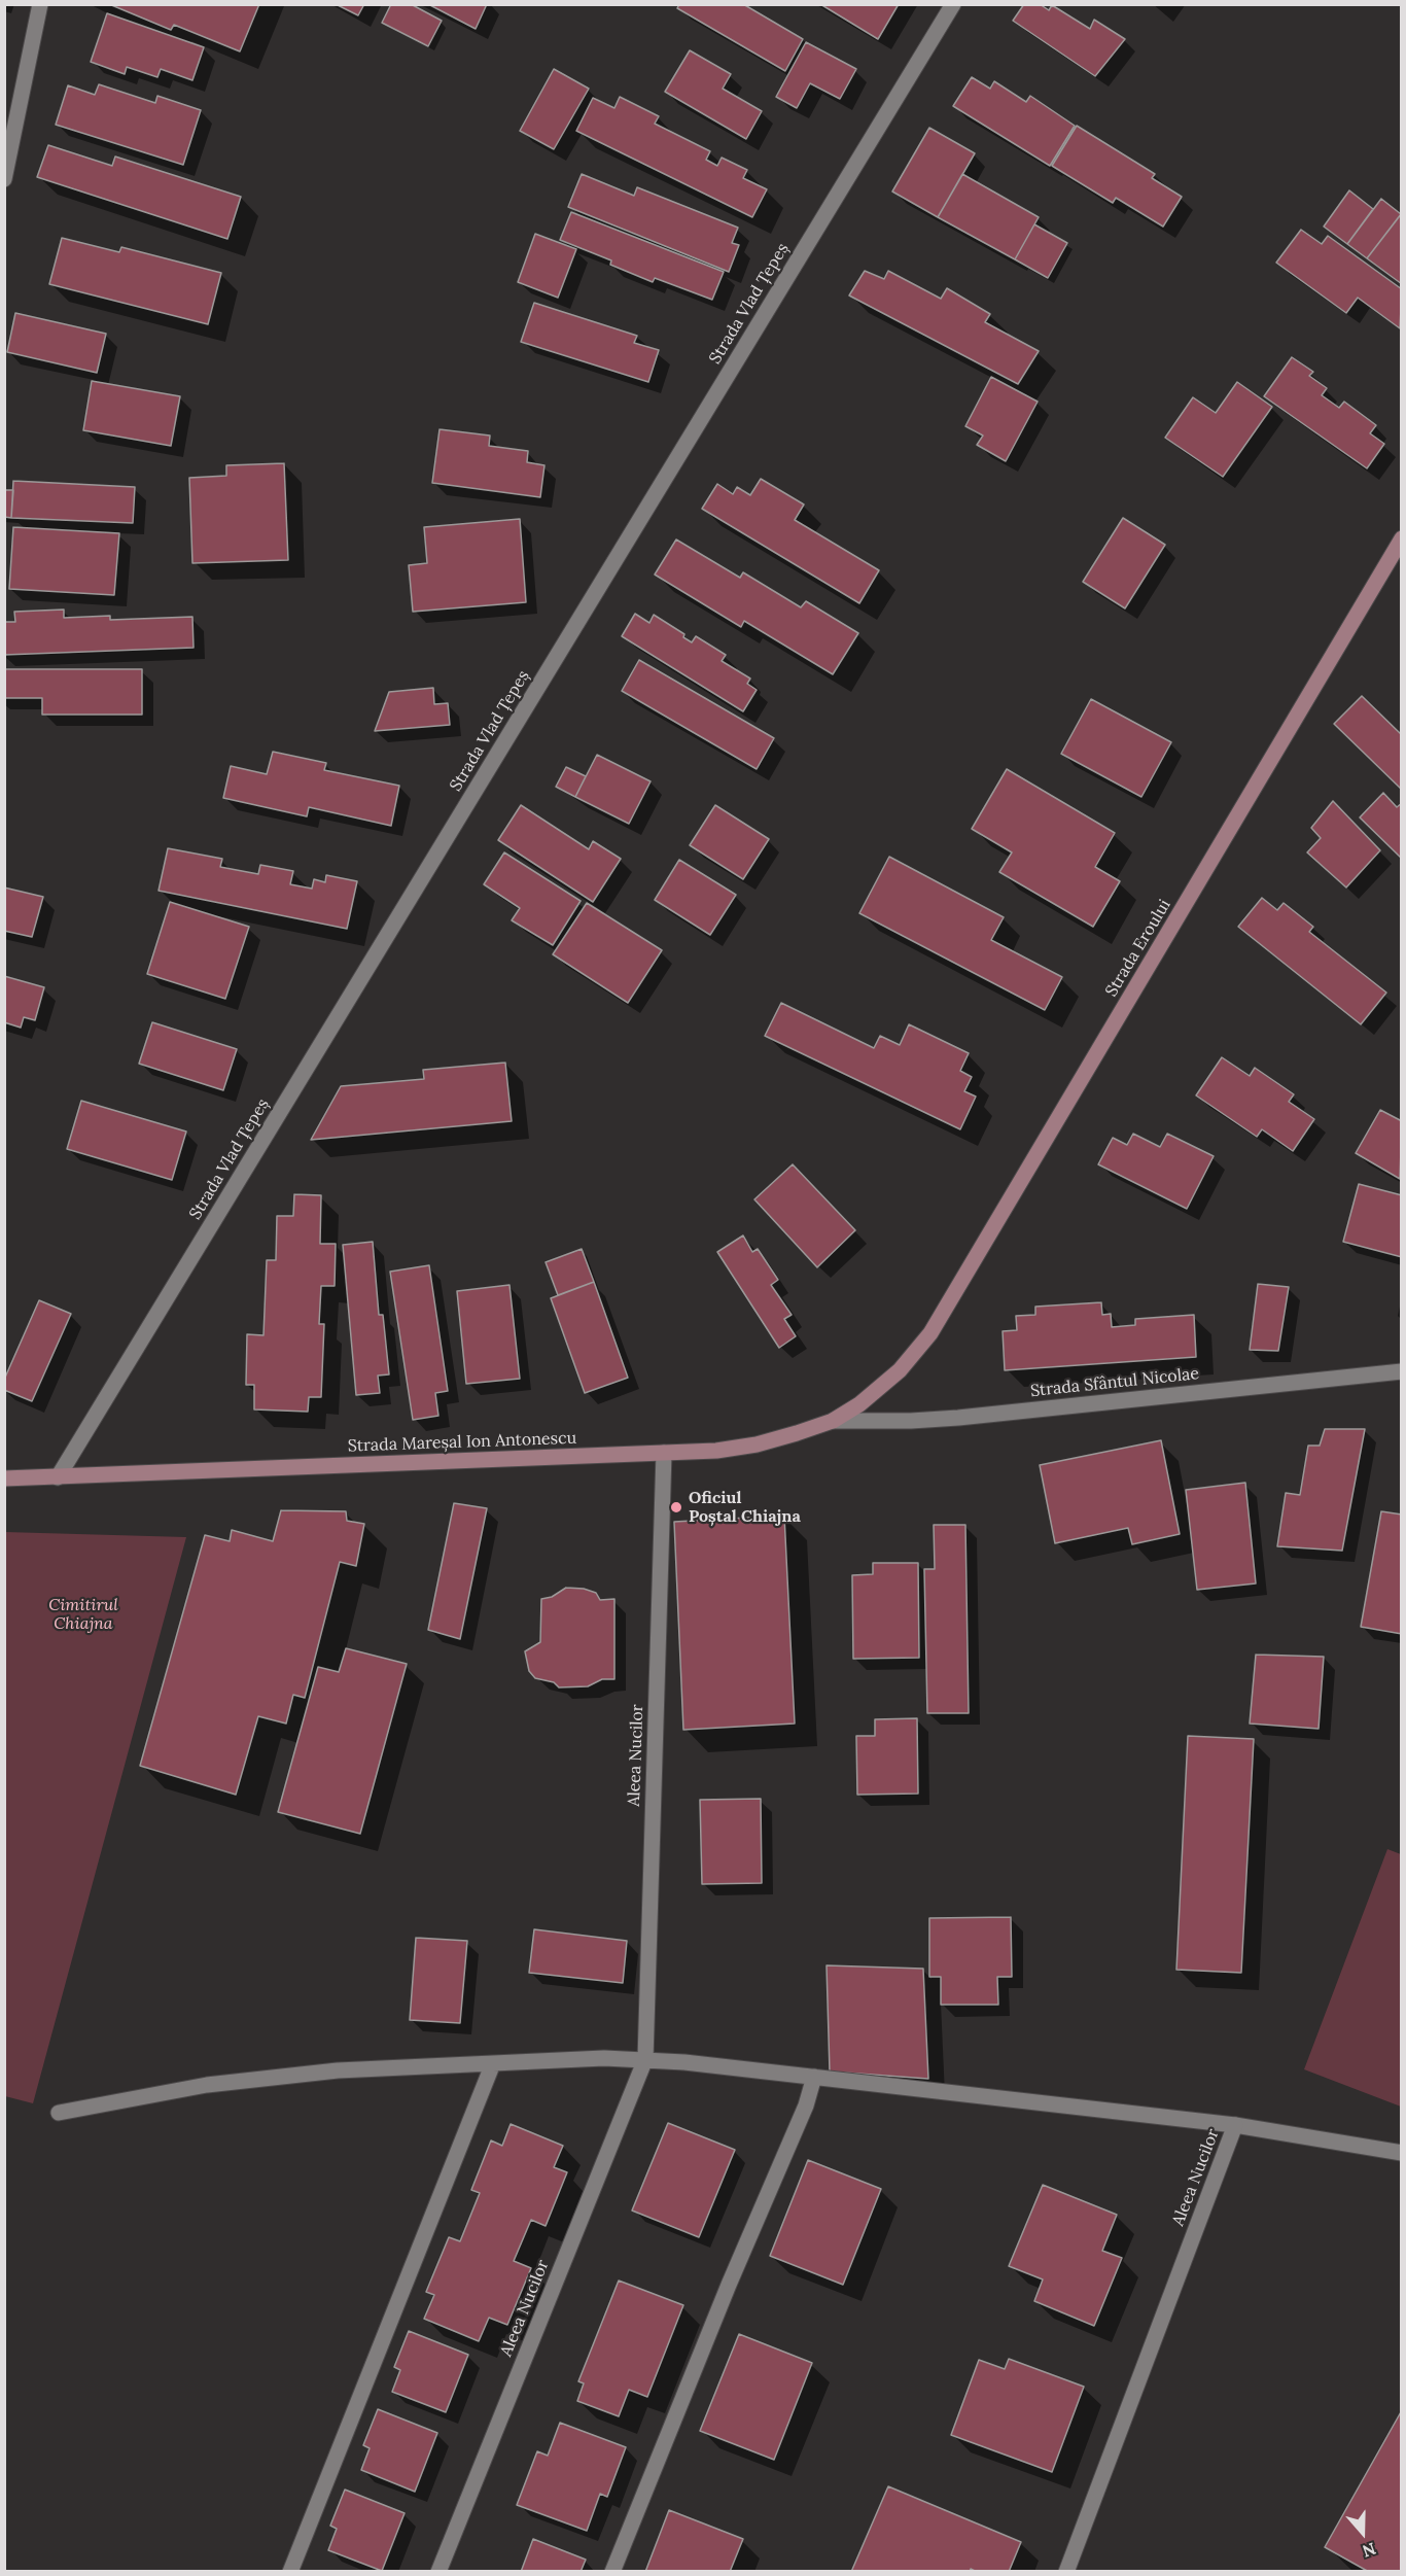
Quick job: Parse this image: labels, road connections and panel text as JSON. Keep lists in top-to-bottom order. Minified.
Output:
{"streets":{"main road":["Strada Eroului","Strada Mareșal Ion Antonescu"],"street":["Strada Vlad Țepeș","Strada Sfântul Nicolae","Aleea Nucilor"]},"crossings":[["Strada Vlad Țepeș","Strada Mareșal Ion Antonescu"],["Strada Eroului","Strada Mareșal Ion Antonescu"],["Strada Sfântul Nicolae","Strada Mareșal Ion Antonescu"],["Strada Mareșal Ion Antonescu","Aleea Nucilor"]],"parks":["Cimitirul Chiajna"],"places":["Oficiul Poștal Chiajna"],"north":"bottom"}
